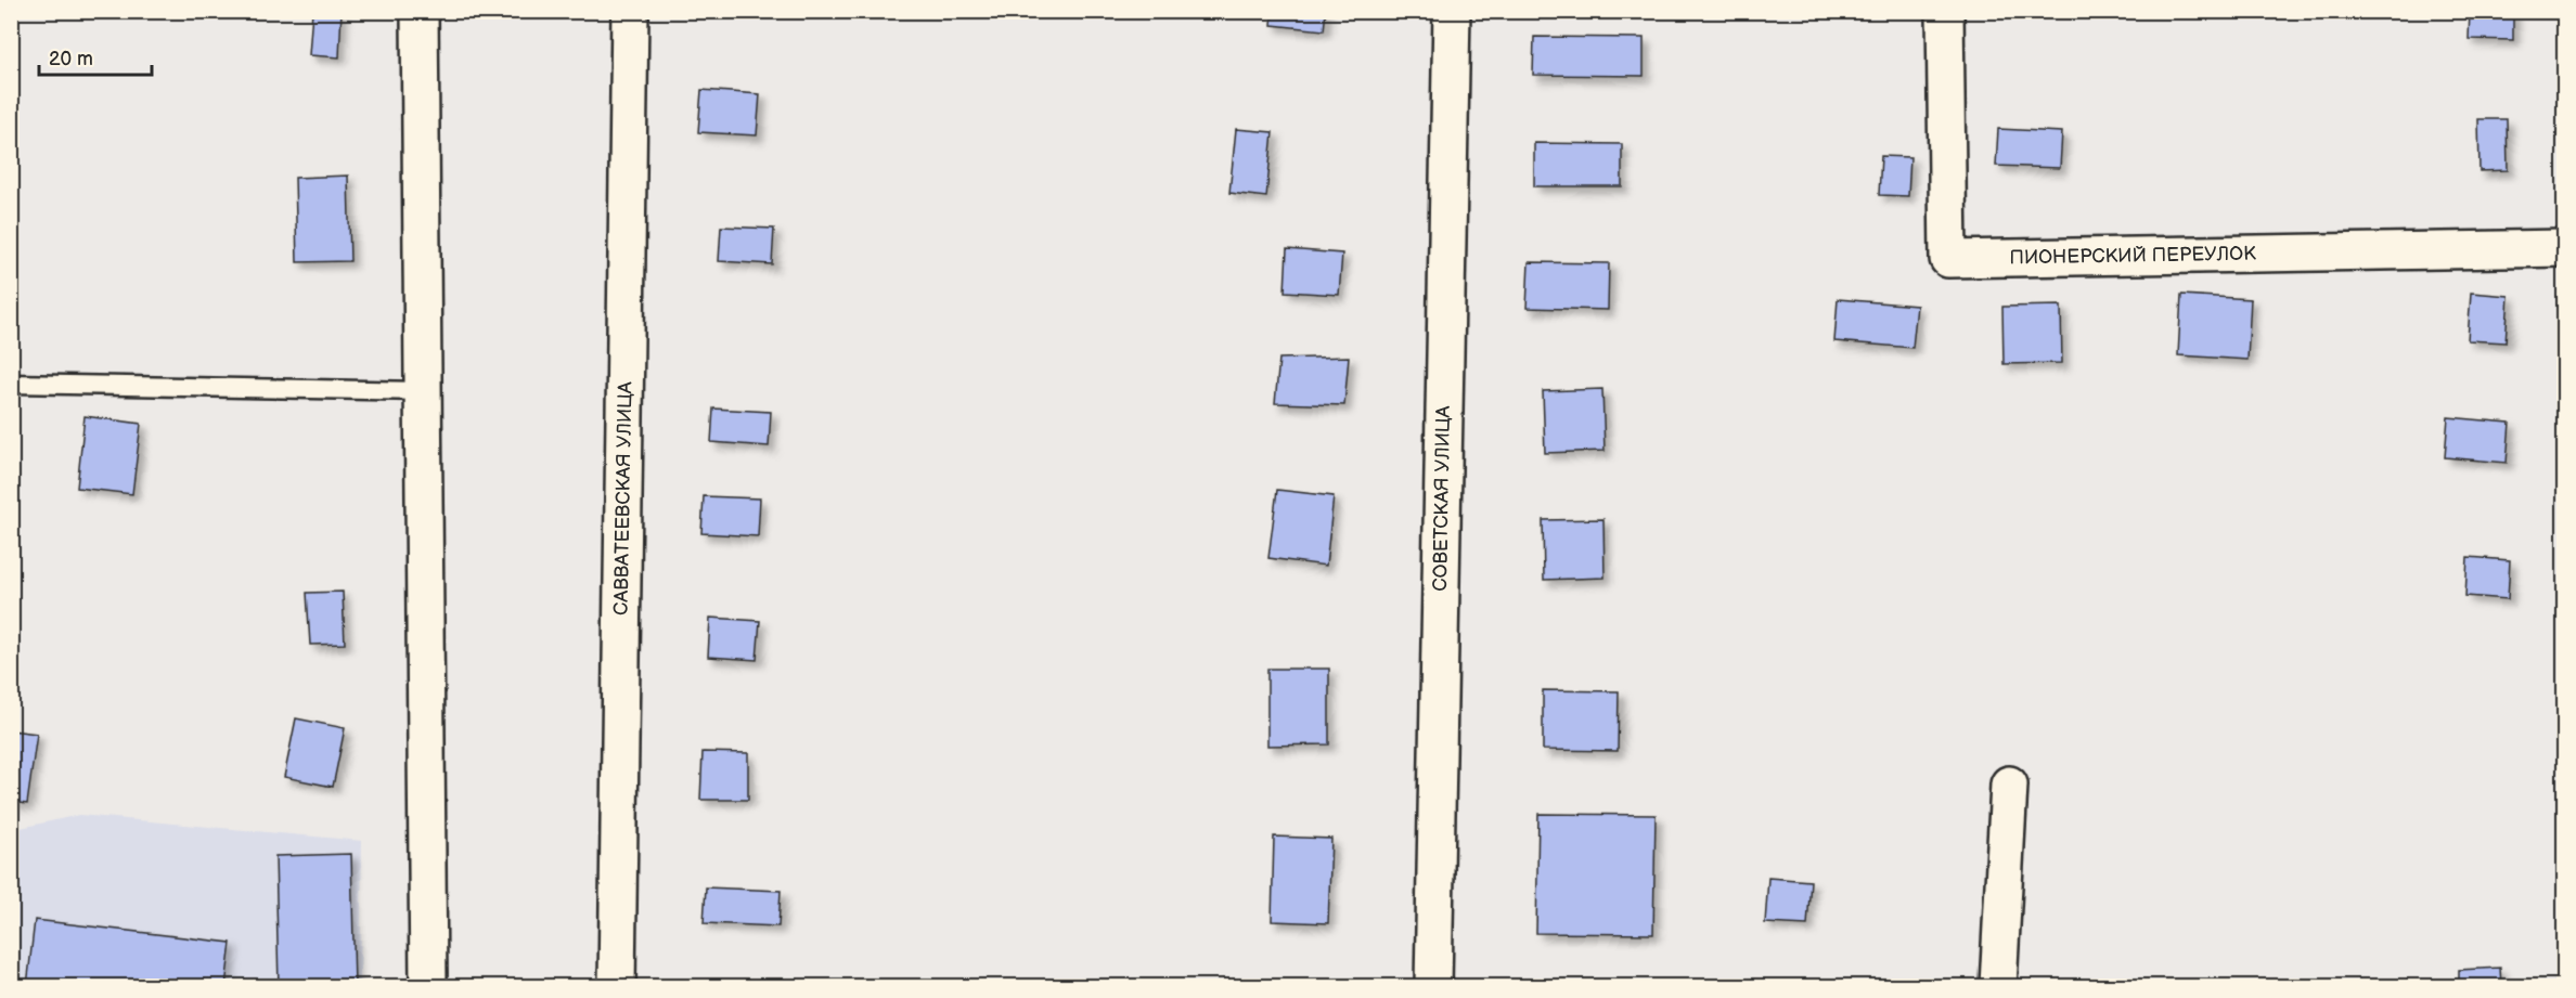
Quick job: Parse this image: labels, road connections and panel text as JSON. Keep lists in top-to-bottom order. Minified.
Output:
{"streets":{"street":["ПИОНЕРСКИЙ ПЕРЕУЛОК","САВВАТЕЕВСКАЯ УЛИЦА","СОВЕТСКАЯ УЛИЦА"]},"scale_bar":"20 m"}
